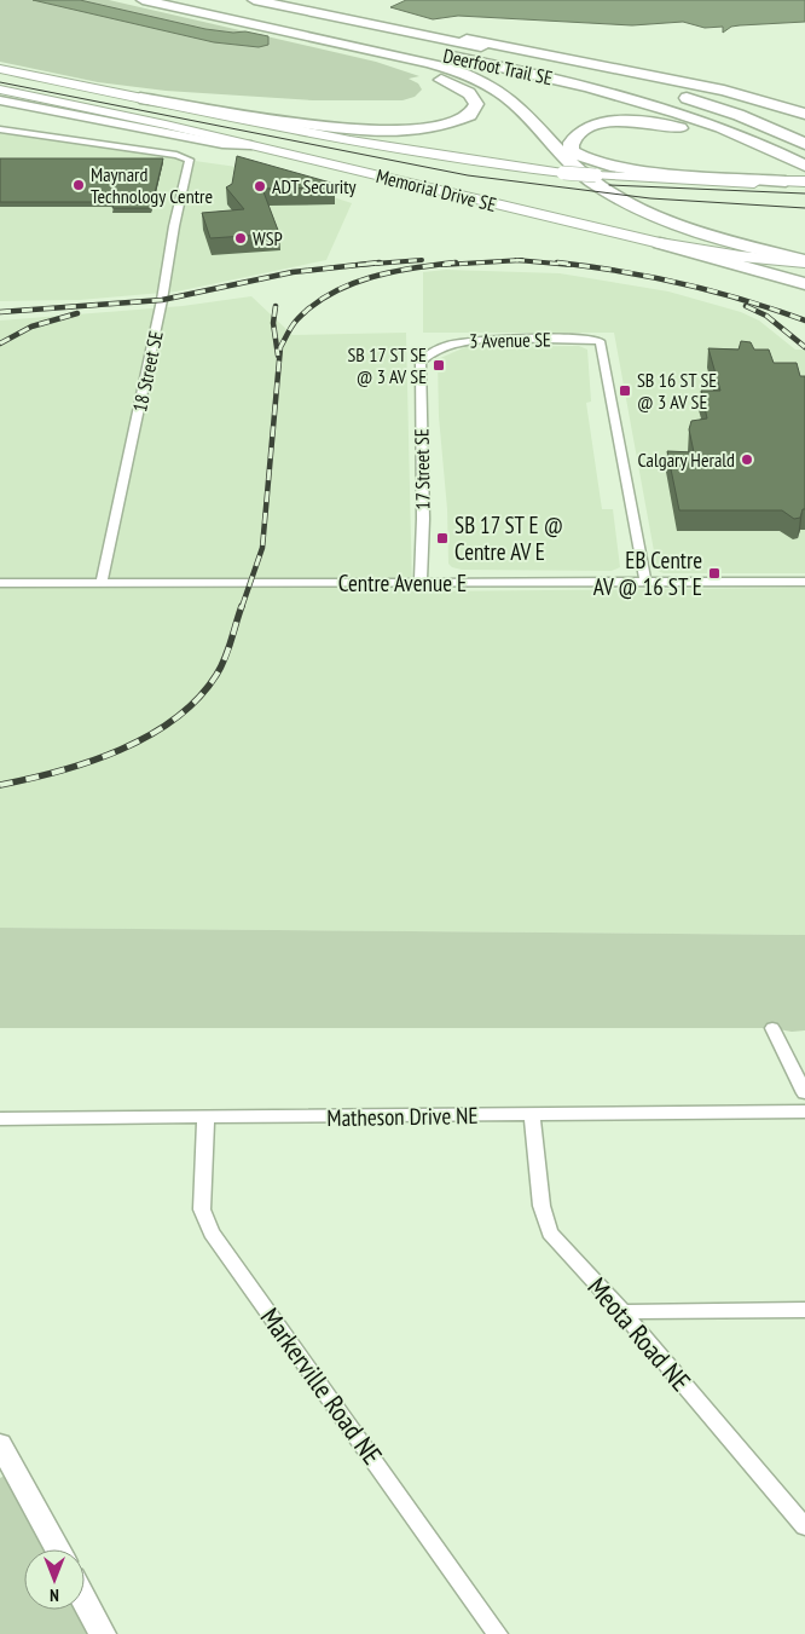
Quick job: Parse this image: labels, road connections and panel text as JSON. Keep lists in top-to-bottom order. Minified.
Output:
{"streets":{"highway":["Deerfoot Trail SE","Memorial Drive SE"],"street":["3 Avenue SE","18 Street SE","17 Street SE","Centre Avenue E","Matheson Drive NE","Meota Road NE","Markerville Road NE"]},"crossings":[["3 Avenue SE","17 Street SE"],["3 Avenue SE","Centre Avenue E"],["18 Street SE","Centre Avenue E"],["17 Street SE","Centre Avenue E"],["Matheson Drive NE","Meota Road NE"],["Matheson Drive NE","Markerville Road NE"]],"places":{"other":["Maynard Technology Centre","ADT Security","WSP","Calgary Herald"],"transit":["SB 17 ST SE @ 3 AV SE","SB 16 ST SE @ 3 AV SE","SB 17 ST E @ Centre AV E","EB Centre AV @ 16 ST E"]},"north":"bottom"}
